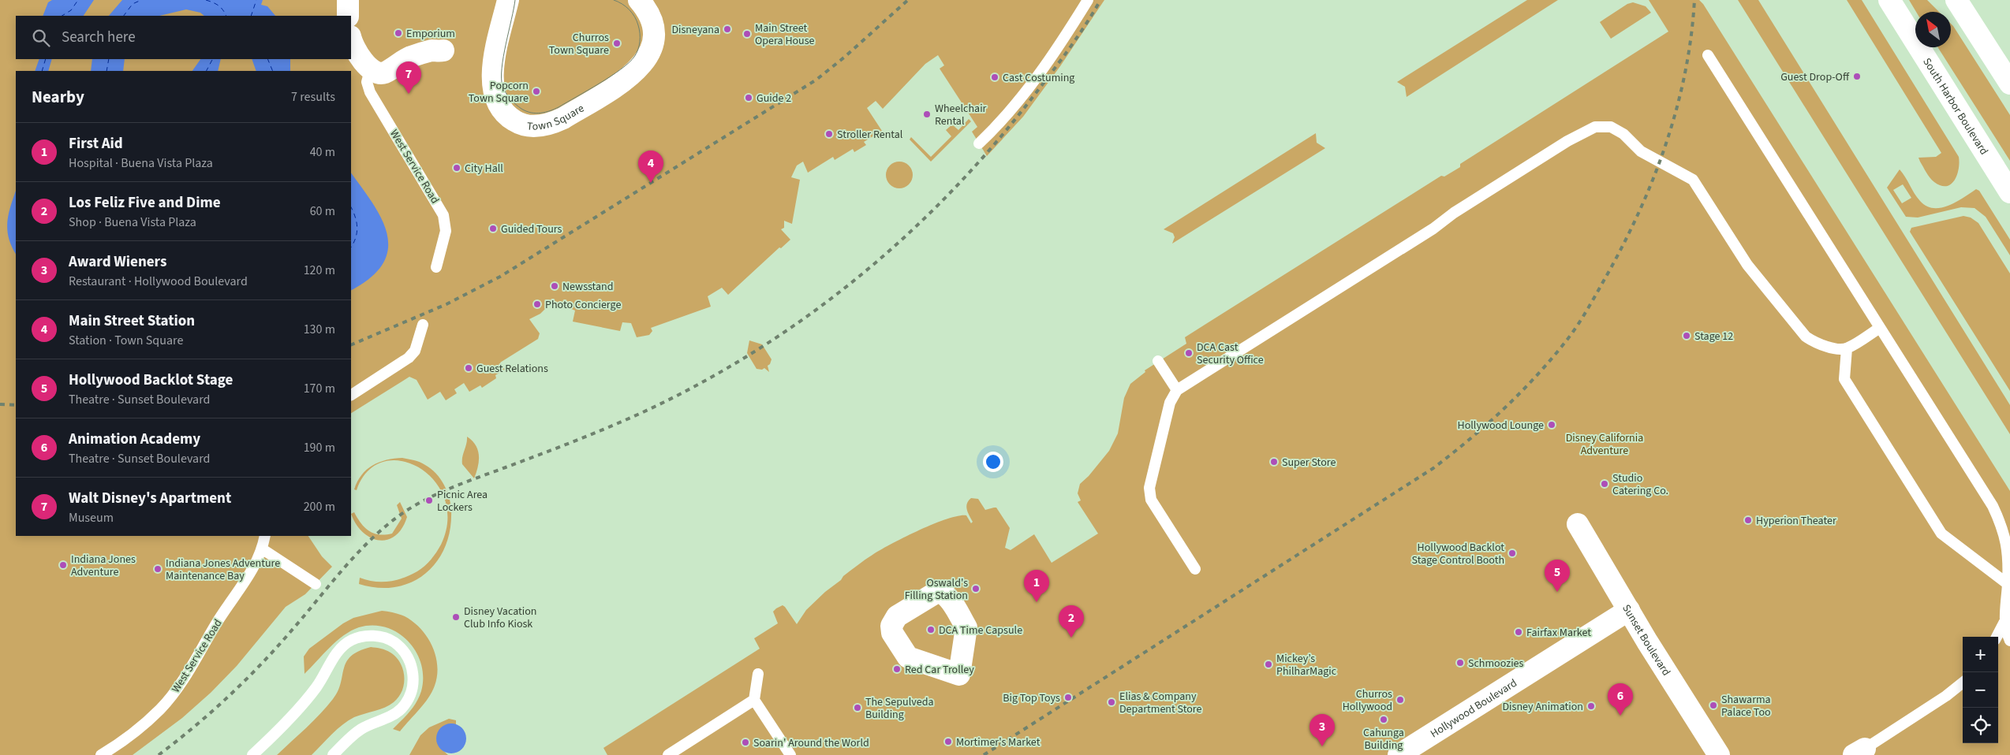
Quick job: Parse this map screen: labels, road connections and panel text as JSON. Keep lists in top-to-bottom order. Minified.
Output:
{"streets":{"street":["South Harbor Boulevard","Town Square","Sunset Boulevard","Hollywood Boulevard"],"lane":["West Service Road"]},"crossings":[["Sunset Boulevard","Hollywood Boulevard"]],"parks":["Disney California Adventure"],"places":["Disneyana","Emporium","Main Street Opera House","Churros Town Square","Guest Drop-Off","Cast Costuming","Popcorn Town Square","Guide 2","Wheelchair Rental","Stroller Rental","City Hall","Guided Tours","Newsstand","Photo Concierge","Stage 12","DCA Cast Security Office","Guest Relations","Hollywood Lounge","Super Store","Studio Catering Co.","Picnic Area Lockers","Hyperion Theater","Hollywood Backlot Stage Control Booth","Indiana Jones Adventure","Indiana Jones Adventure Maintenance Bay","Oswald's Filling Station","Disney Vacation Club Info Kiosk","DCA Time Capsule","Fairfax Market","Schmoozies","Mickey’s PhilharMagic","Red Car Trolley","Big Top Toys","Churros Hollywood","Elias & Company Department Store","Shawarma Palace Too","Disney Animation","The Sepulveda Building","Cahunga Building","Mortimer's Market","Soarin' Around the World"],"north":"top left","page":{"search":"Search here","pins":["7","4","5","1","2","6","3"],"heading":["Nearby","7 results"],"list":[{"mark":"1","name":"First Aid","note":"Hospital · Buena Vista Plaza","value":"40 m"},{"mark":"2","name":"Los Feliz Five and Dime","note":"Shop · Buena Vista Plaza","value":"60 m"},{"mark":"3","name":"Award Wieners","note":"Restaurant · Hollywood Boulevard","value":"120 m"},{"mark":"4","name":"Main Street Station","note":"Station · Town Square","value":"130 m"},{"mark":"5","name":"Hollywood Backlot Stage","note":"Theatre · Sunset Boulevard","value":"170 m"},{"mark":"6","name":"Animation Academy","note":"Theatre · Sunset Boulevard","value":"190 m"},{"mark":"7","name":"Walt Disney's Apartment","note":"Museum","value":"200 m"}],"map_buttons":["+","−"]}}
